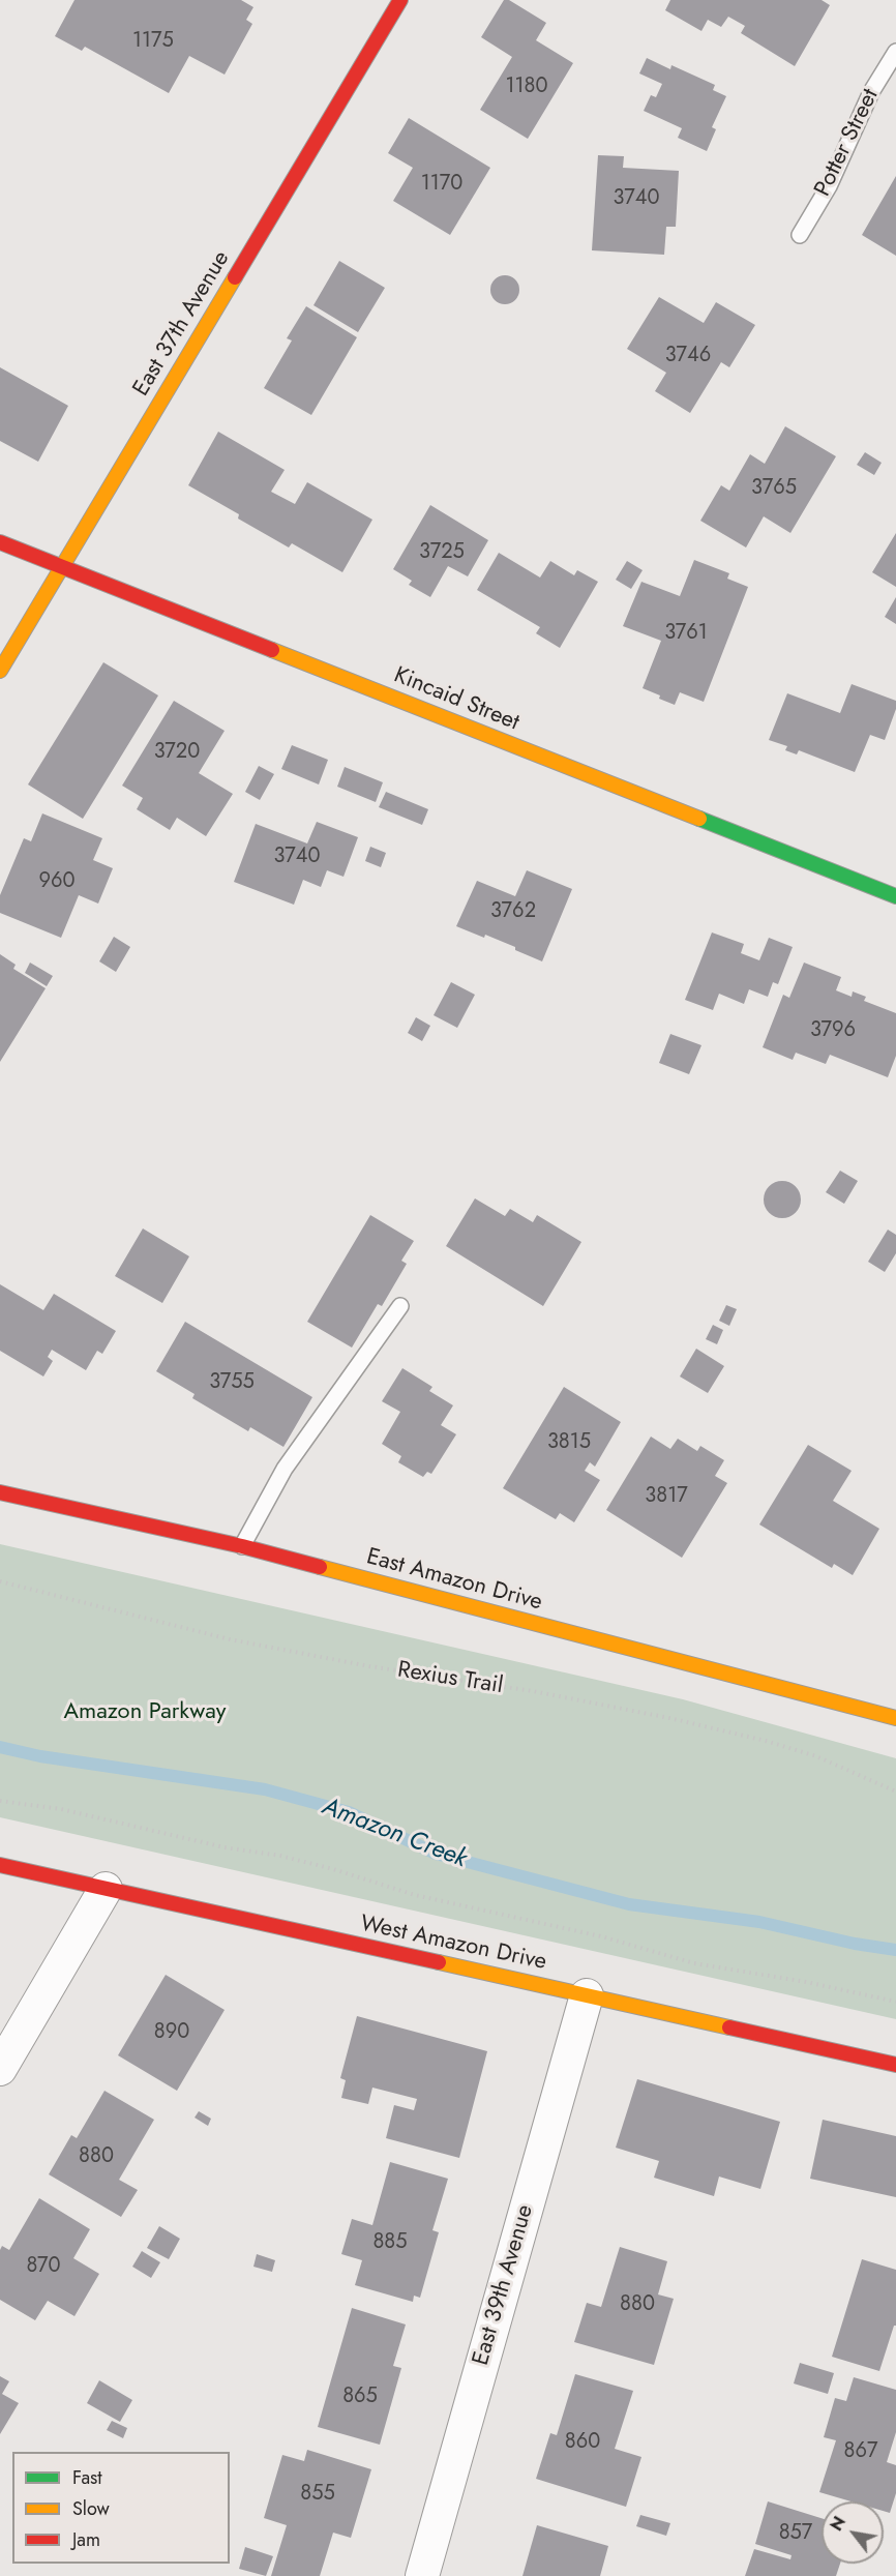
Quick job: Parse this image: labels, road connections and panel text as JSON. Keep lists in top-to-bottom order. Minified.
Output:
{"streets":{"street":["East 37th Avenue","Kincaid Street","East Amazon Drive","West Amazon Drive","East 39th Avenue"],"lane":["Potter Street"],"path":["Rexius Trail"]},"crossings":[["East 37th Avenue","Kincaid Street"],["West Amazon Drive","East 39th Avenue"]],"water":["Amazon Creek"],"parks":["Amazon Parkway"],"house_numbers":["1175","1180","1170","3740","3746","3765","3725","3761","3720","3740","960","3762","3796","3755","3815","3817","890","880","885","870","880","865","860","867","855","857"],"legend":["Fast","Slow","Jam"],"north":"top left"}
